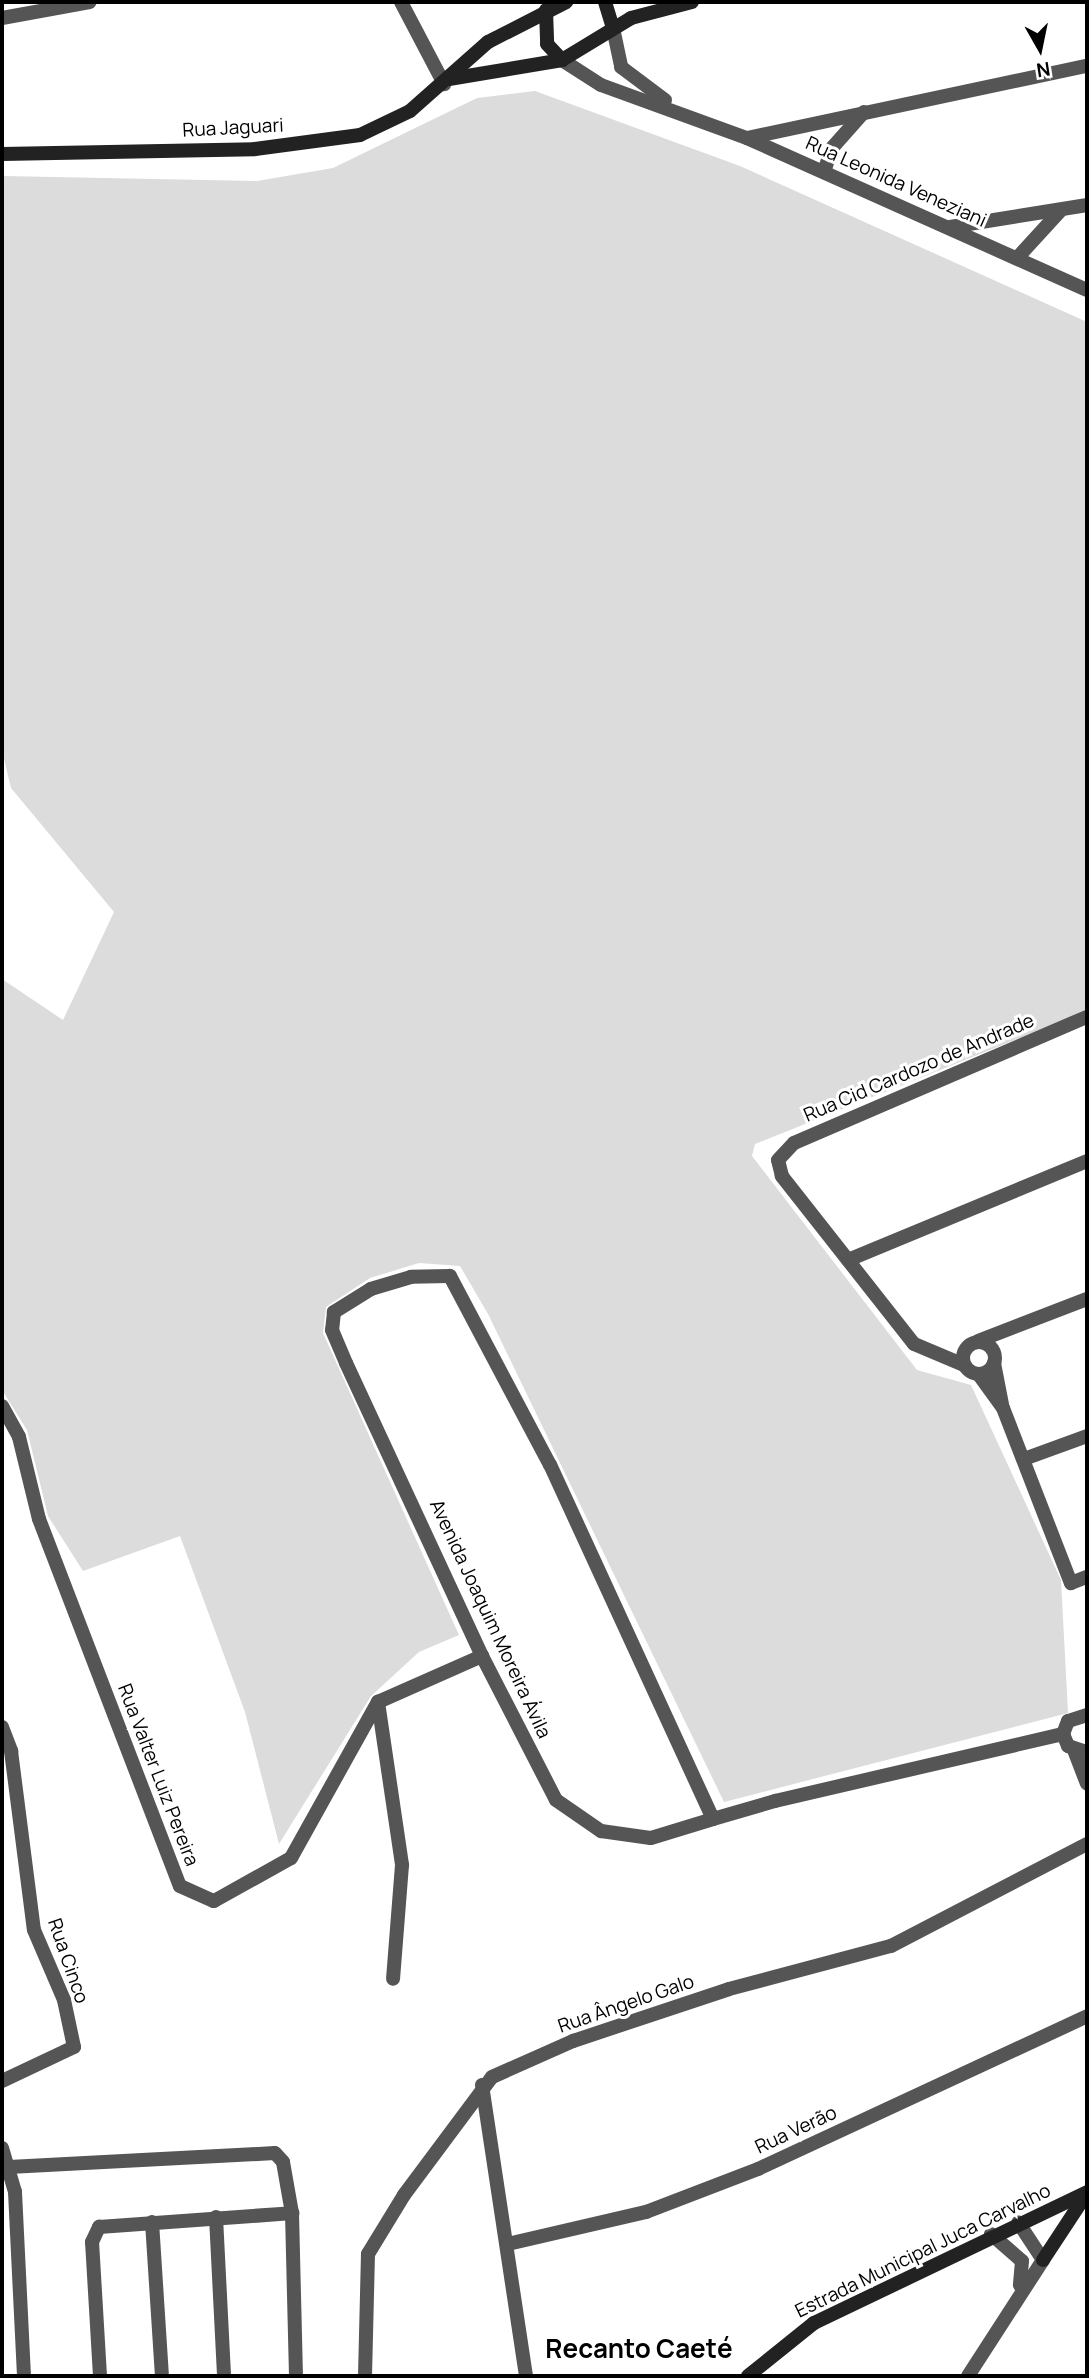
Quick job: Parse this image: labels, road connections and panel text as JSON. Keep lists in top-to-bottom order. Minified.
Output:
{"streets":{"street":["Rua Jaguari","Rua Leonida Veneziani","Rua Cid Cardozo de Andrade","Avenida Joaquim Moreira Ávila","Rua Valter Luiz Pereira","Rua Cinco","Rua Ângelo Galo","Rua Verão","Estrada Municipal Juca Carvalho"]},"districts":["Recanto Caeté"],"north":"bottom"}
